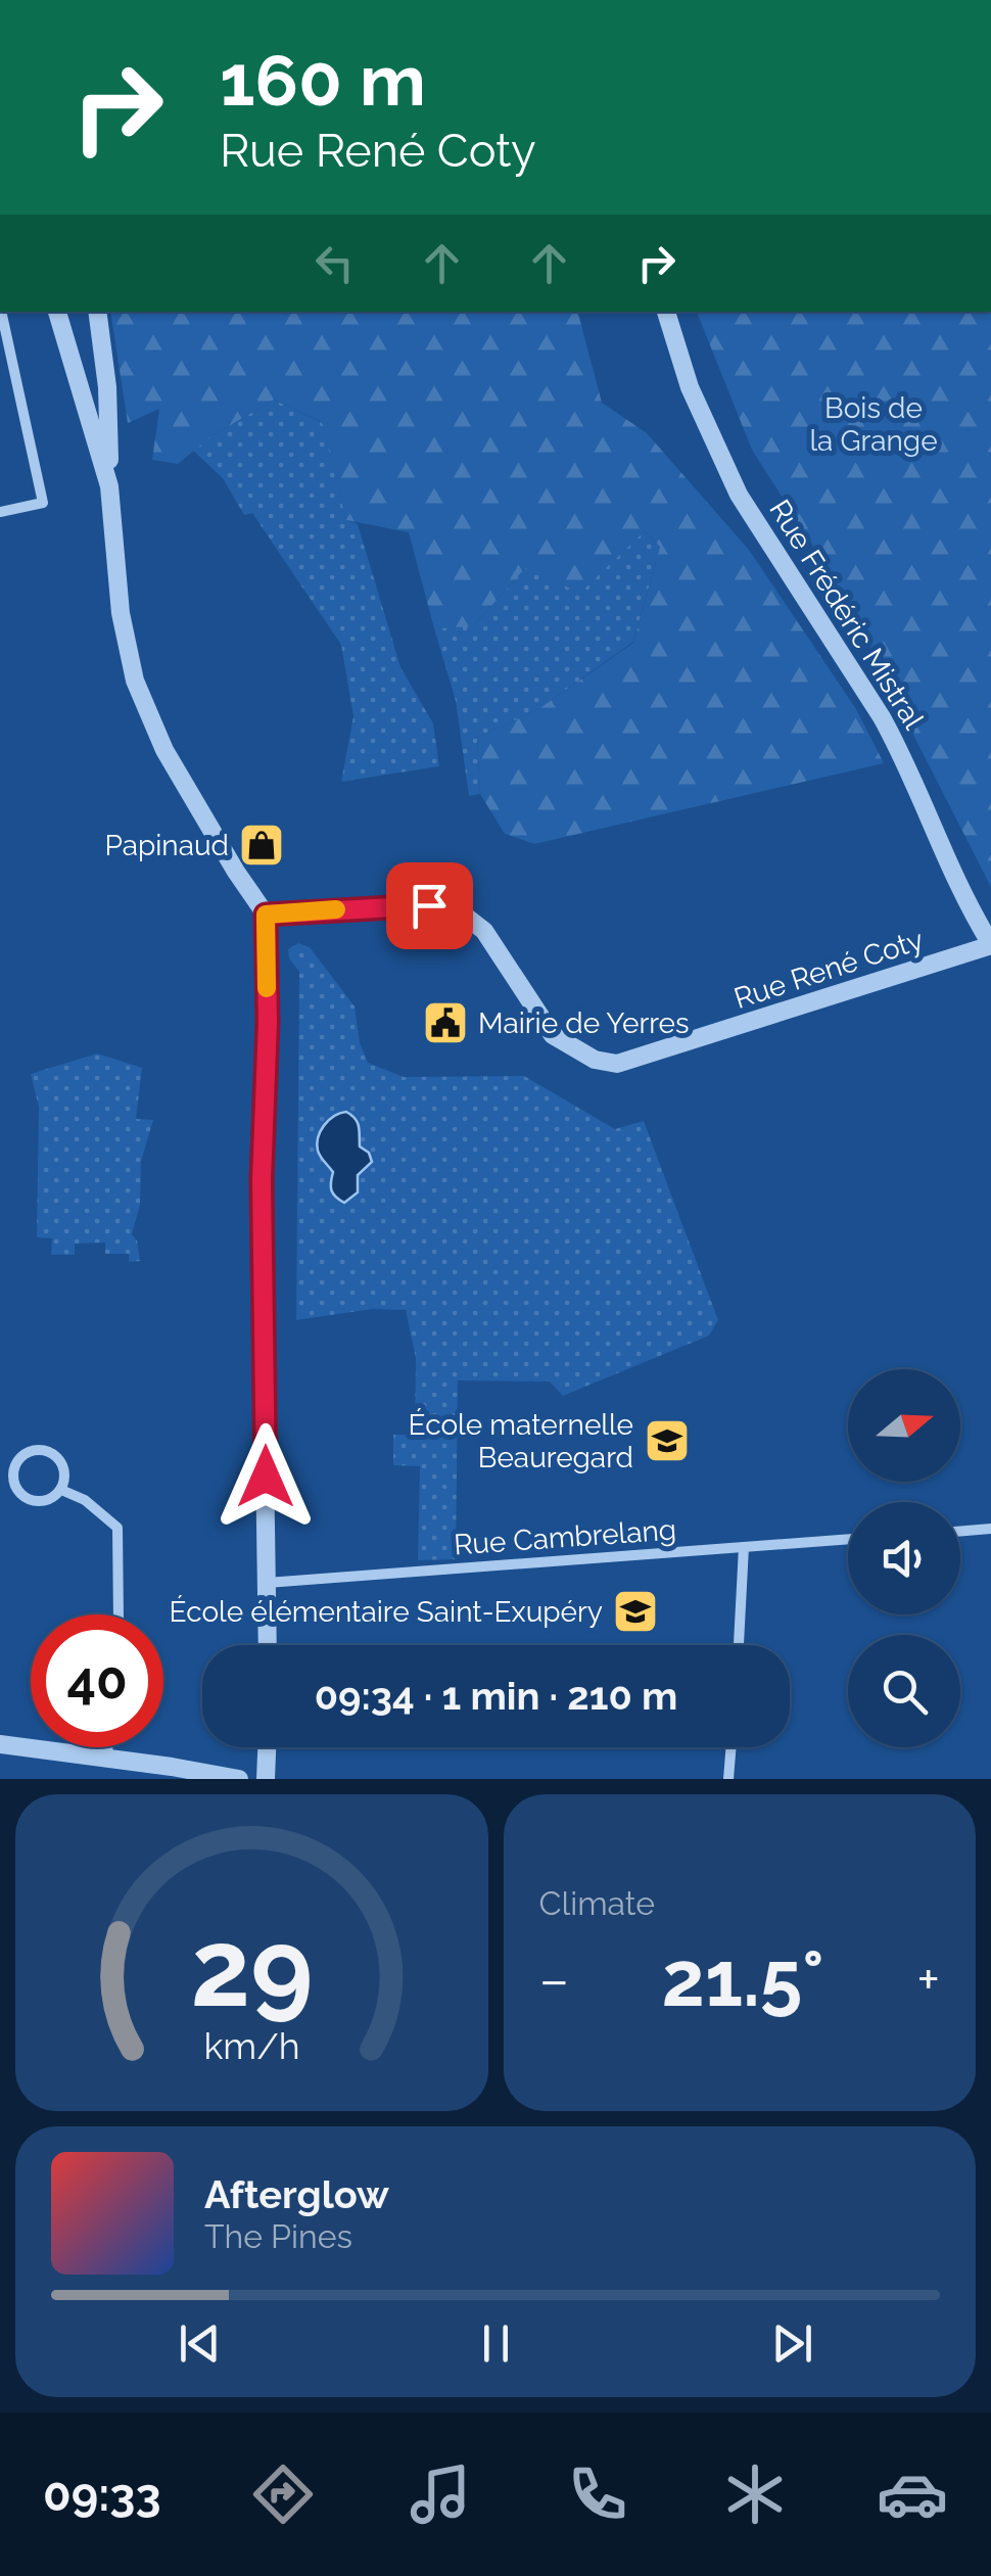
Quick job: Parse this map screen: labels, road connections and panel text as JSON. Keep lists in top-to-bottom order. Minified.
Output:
{"streets":{"street":["Rue Frédéric Mistral","Rue René Coty","Rue Cambrelang"]},"crossings":[["Rue Frédéric Mistral","Rue René Coty"]],"parks":["Bois de la Grange"],"places":{"shop":["Papinaud"],"public building":["Mairie de Yerres"],"school or university":["École maternelle Beauregard","École élémentaire Saint-Exupéry"]},"north":"right","page":{"turn":["160 m","Rue René Coty"],"limit":"40","trip":"09:34 · 1 min · 210 m","tile":"Climate","heat":["−","21.5°","+"],"song":["Afterglow","The Pines"],"tabs":"09:33","gauge":["29","km/h"]}}
